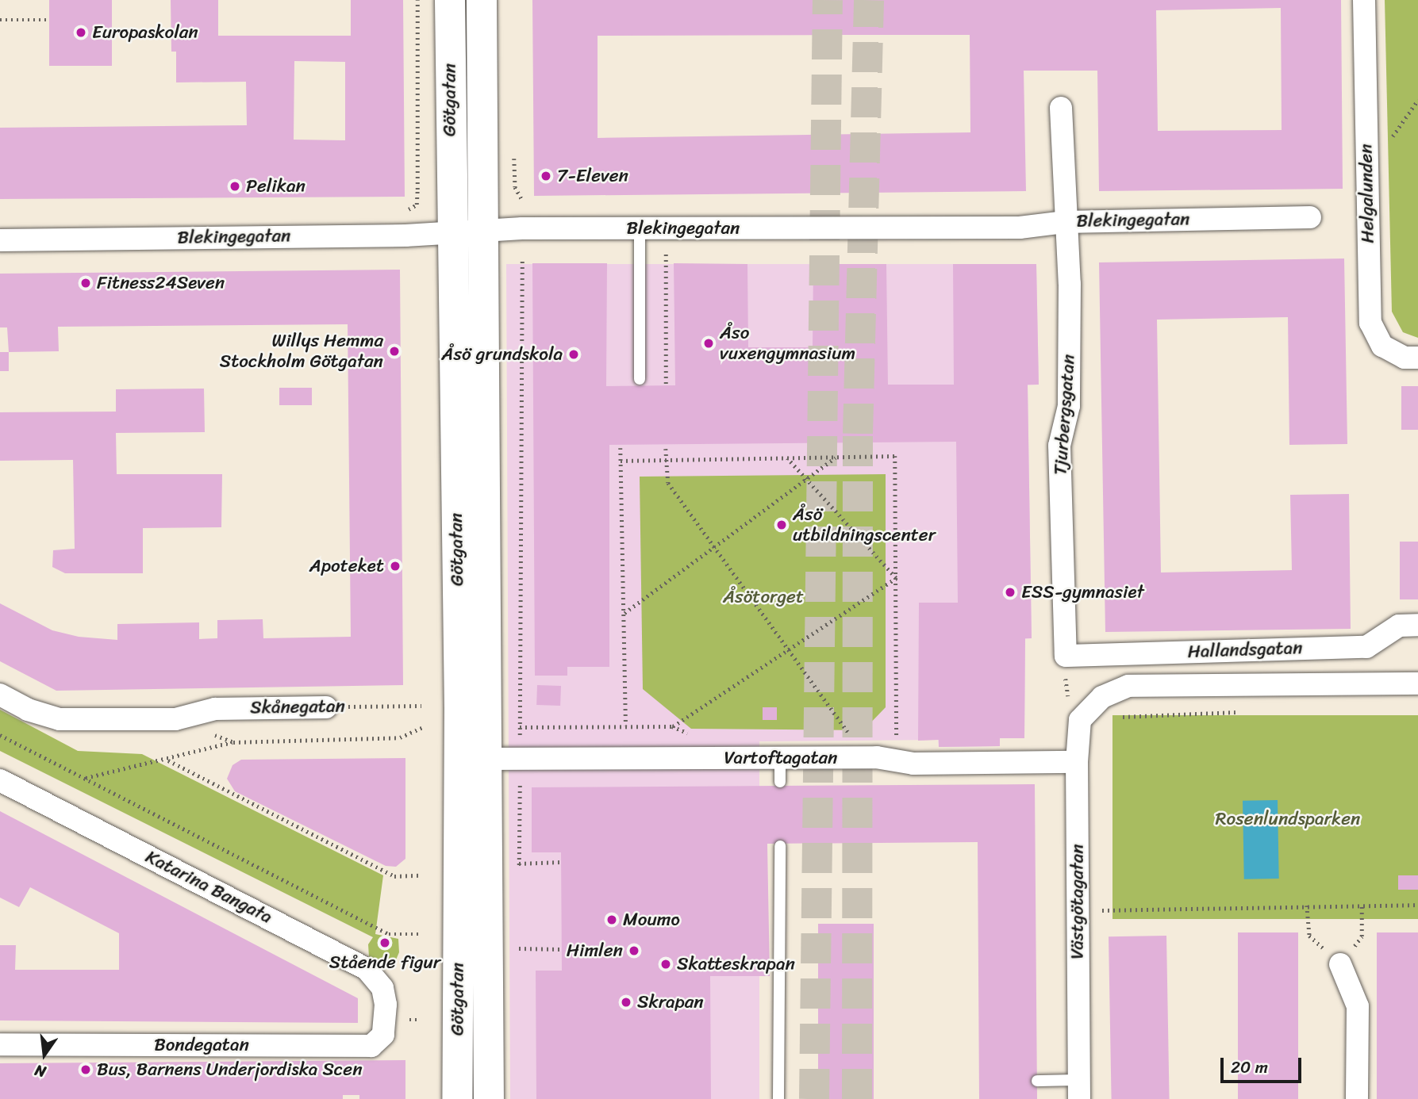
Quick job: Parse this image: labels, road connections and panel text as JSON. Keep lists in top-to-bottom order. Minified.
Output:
{"streets":{"street":["Götgatan","Helgalunden","Blekingegatan","Tjurbergsgatan","Hallandsgatan","Skånegatan","Vartoftagatan","Katarina Bangata","Västgötagatan","Bondegatan"]},"crossings":[["Götgatan","Blekingegatan"],["Götgatan","Vartoftagatan"],["Blekingegatan","Tjurbergsgatan"],["Tjurbergsgatan","Hallandsgatan"],["Hallandsgatan","Västgötagatan"],["Vartoftagatan","Västgötagatan"],["Katarina Bangata","Bondegatan"]],"parks":["Åsötorget","Rosenlundsparken"],"places":["Europaskolan","7-Eleven","Pelikan","Fitness24Seven","Åso vuxengymnasium","Willys Hemma Stockholm Götgatan","Åsö grundskola","Åsö utbildningscenter","Apoteket","ESS-gymnasiet","Moumo","Stående figur","Himlen","Skatteskrapan","Skrapan","Bus, Barnens Underjordiska Scen"],"scale_bar":"20 m","north":"bottom"}
